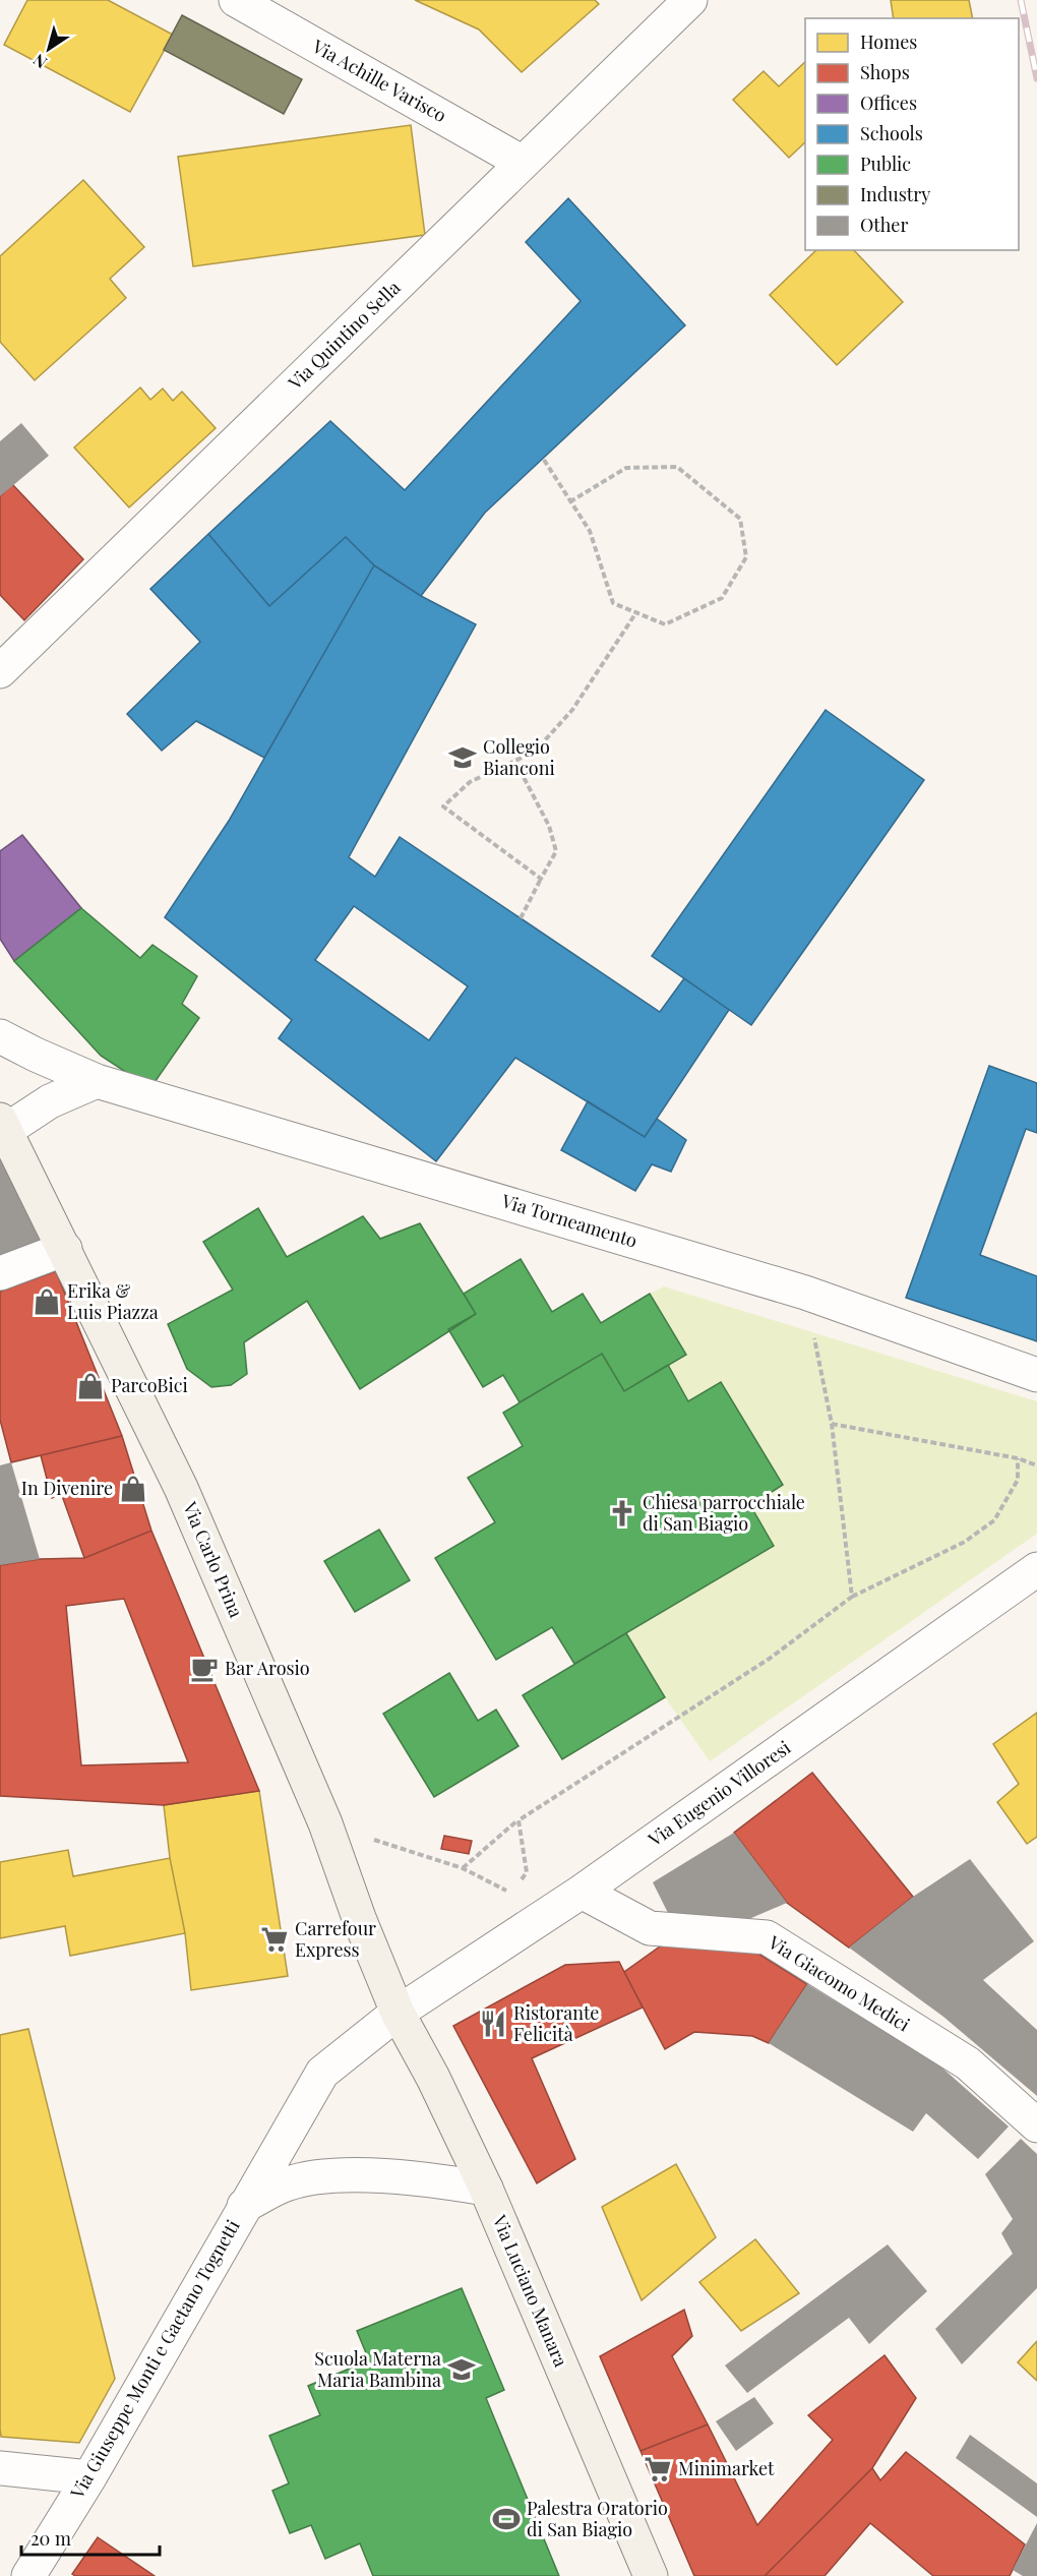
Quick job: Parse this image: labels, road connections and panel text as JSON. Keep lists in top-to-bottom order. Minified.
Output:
{"streets":{"street":["Via Achille Varisco","Via Quintino Sella","Via Torneamento","Via Carlo Prina","Via Eugenio Villoresi","Via Giacomo Medici","Via Luciano Manara","Via Giuseppe Monti e Gaetano Tognetti"]},"crossings":[["Via Achille Varisco","Via Quintino Sella"],["Via Carlo Prina","Via Eugenio Villoresi"],["Via Carlo Prina","Via Luciano Manara"],["Via Carlo Prina","Via Giuseppe Monti e Gaetano Tognetti"],["Via Eugenio Villoresi","Via Giacomo Medici"],["Via Eugenio Villoresi","Via Luciano Manara"],["Via Eugenio Villoresi","Via Giuseppe Monti e Gaetano Tognetti"],["Via Luciano Manara","Via Giuseppe Monti e Gaetano Tognetti"]],"places":{"school or university":["Collegio Bianconi","Scuola Materna Maria Bambina"],"shop":["Erika & Luis Piazza","ParcoBici","In Divenire"],"church":["Chiesa parrocchiale di San Biagio"],"cafe":["Bar Arosio"],"supermarket":["Carrefour Express","Minimarket"],"restaurant":["Ristorante Felicità"],"sports":["Palestra Oratorio di San Biagio"]},"legend":["Homes","Shops","Offices","Schools","Public","Industry","Other"],"scale_bar":"20 m","north":"bottom left"}
